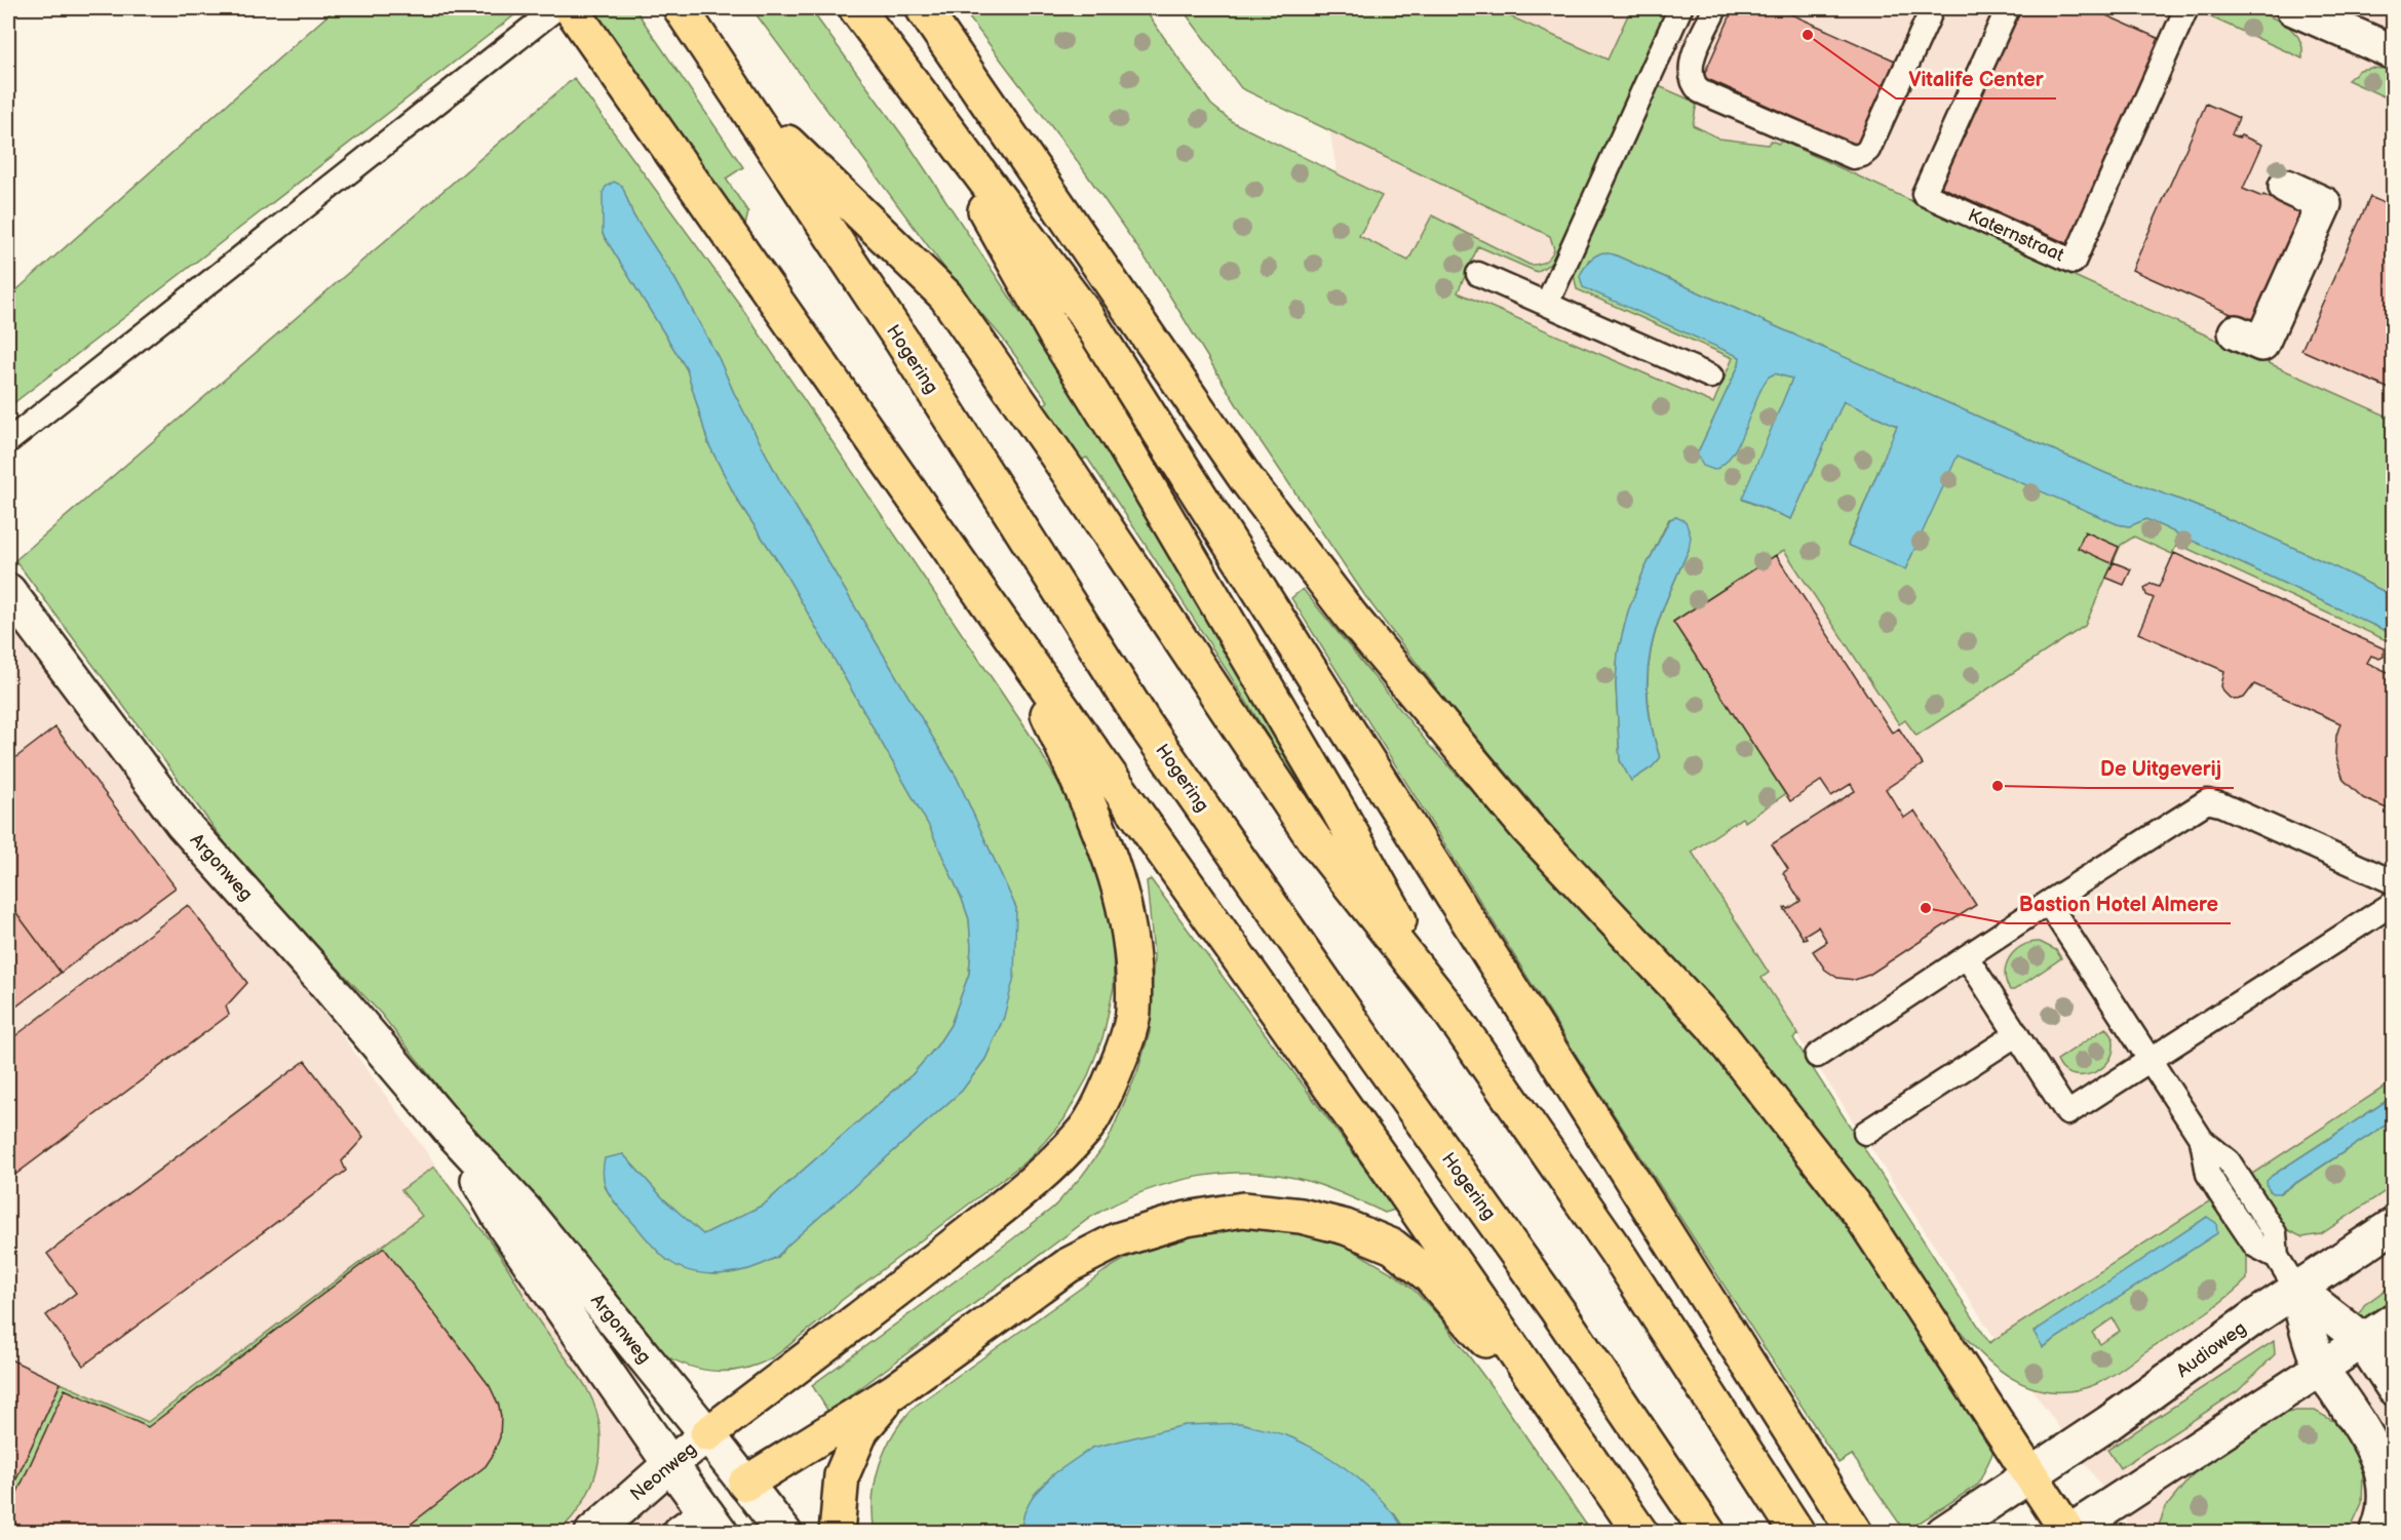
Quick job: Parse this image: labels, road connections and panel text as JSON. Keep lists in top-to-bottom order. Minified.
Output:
{"streets":{"highway":["Hogering"],"street":["Argonweg","Audioweg","Neonweg"],"lane":["Katernstraat"]},"crossings":[["Argonweg","Neonweg"]],"places":["Vitalife Center","De Uitgeverij","Bastion Hotel Almere"]}
